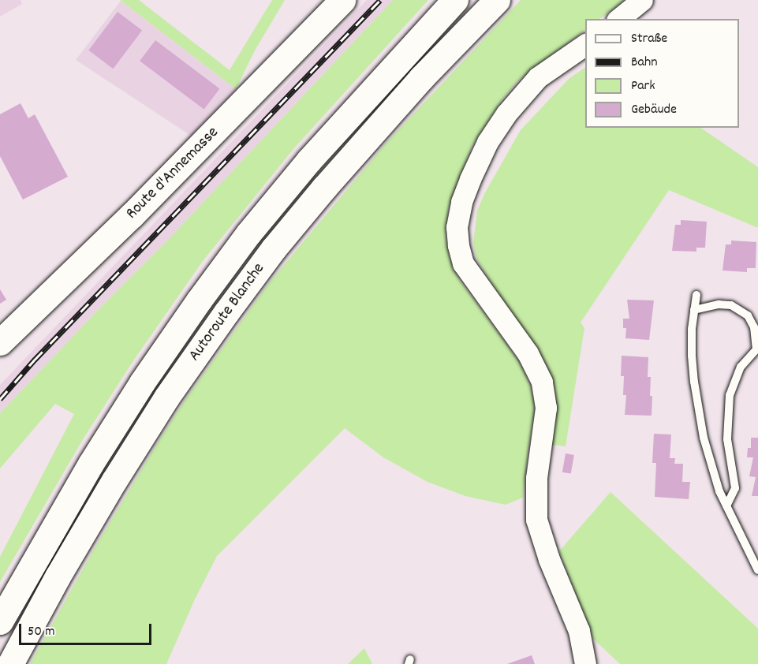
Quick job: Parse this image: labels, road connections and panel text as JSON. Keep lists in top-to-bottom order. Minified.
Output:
{"streets":{"main road":["Route d'Annemasse","Autoroute Blanche"]},"legend":["Straße","Bahn","Park","Gebäude"],"scale_bar":"50 m"}
